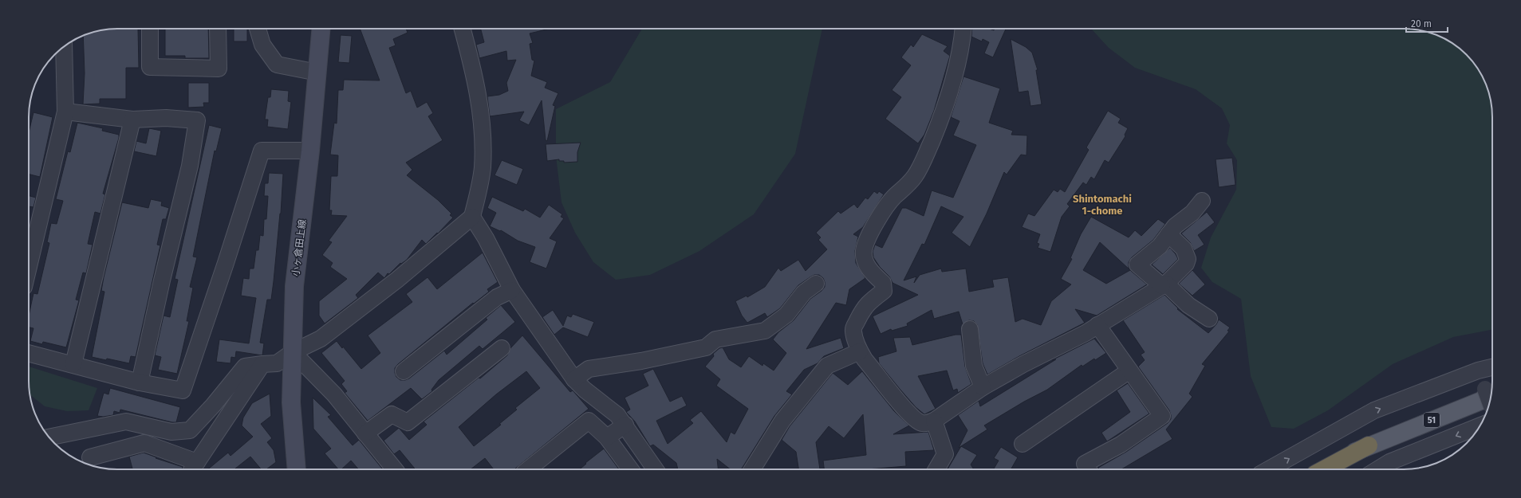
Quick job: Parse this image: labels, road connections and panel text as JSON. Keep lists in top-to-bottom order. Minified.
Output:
{"streets":{"highway":["51"],"main road":["小ヶ倉田上線"]},"districts":["Shintomachi 1-chome"],"scale_bar":"20 m"}
